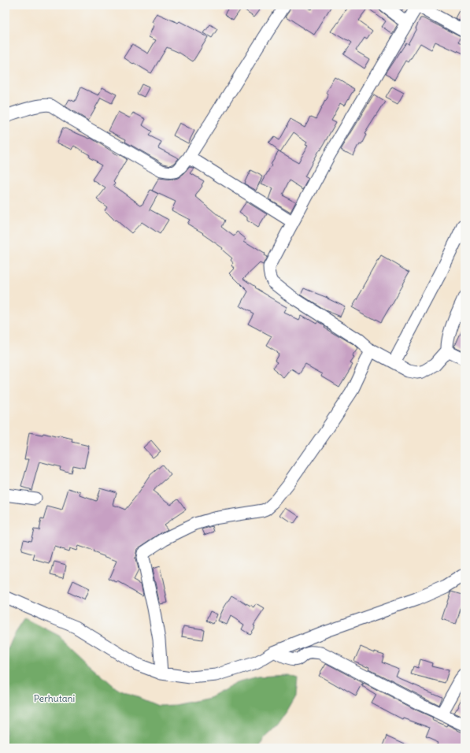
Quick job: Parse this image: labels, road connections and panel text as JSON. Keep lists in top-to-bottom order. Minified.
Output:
{"parks":["Perhutani"]}
